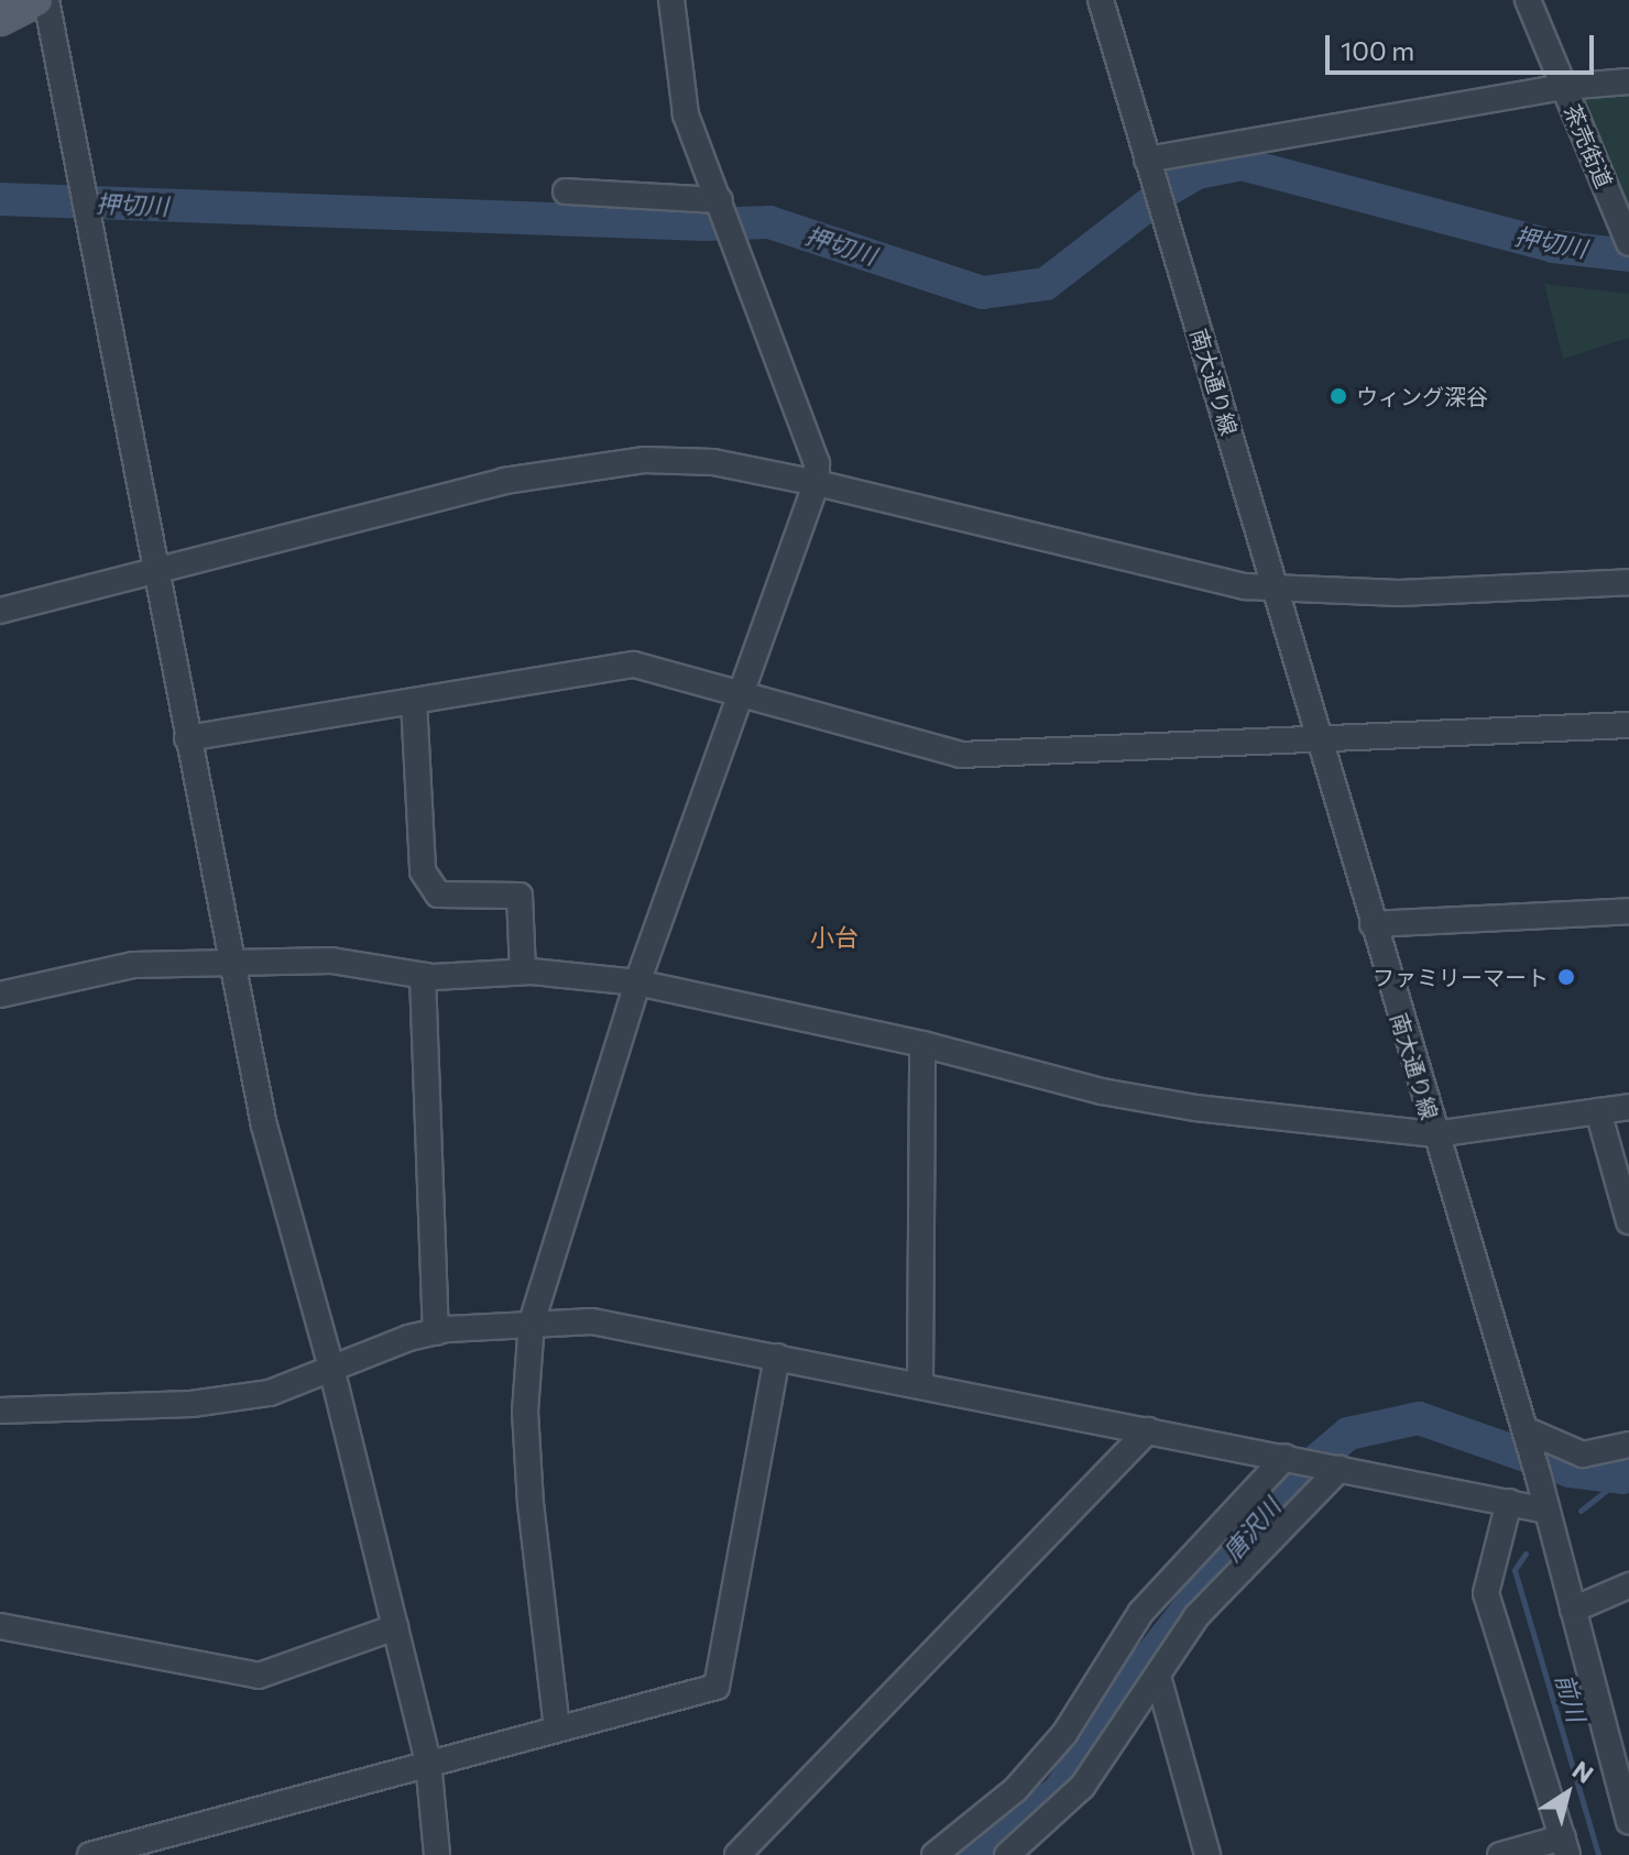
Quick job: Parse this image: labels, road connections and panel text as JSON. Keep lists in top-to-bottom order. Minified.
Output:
{"streets":{"street":["茶売街道","南大通り線"]},"districts":["小台"],"water":["押切川","唐沢川","前川"],"places":["ウィング深谷","ファミリーマート"],"scale_bar":"100 m","north":"top right"}
